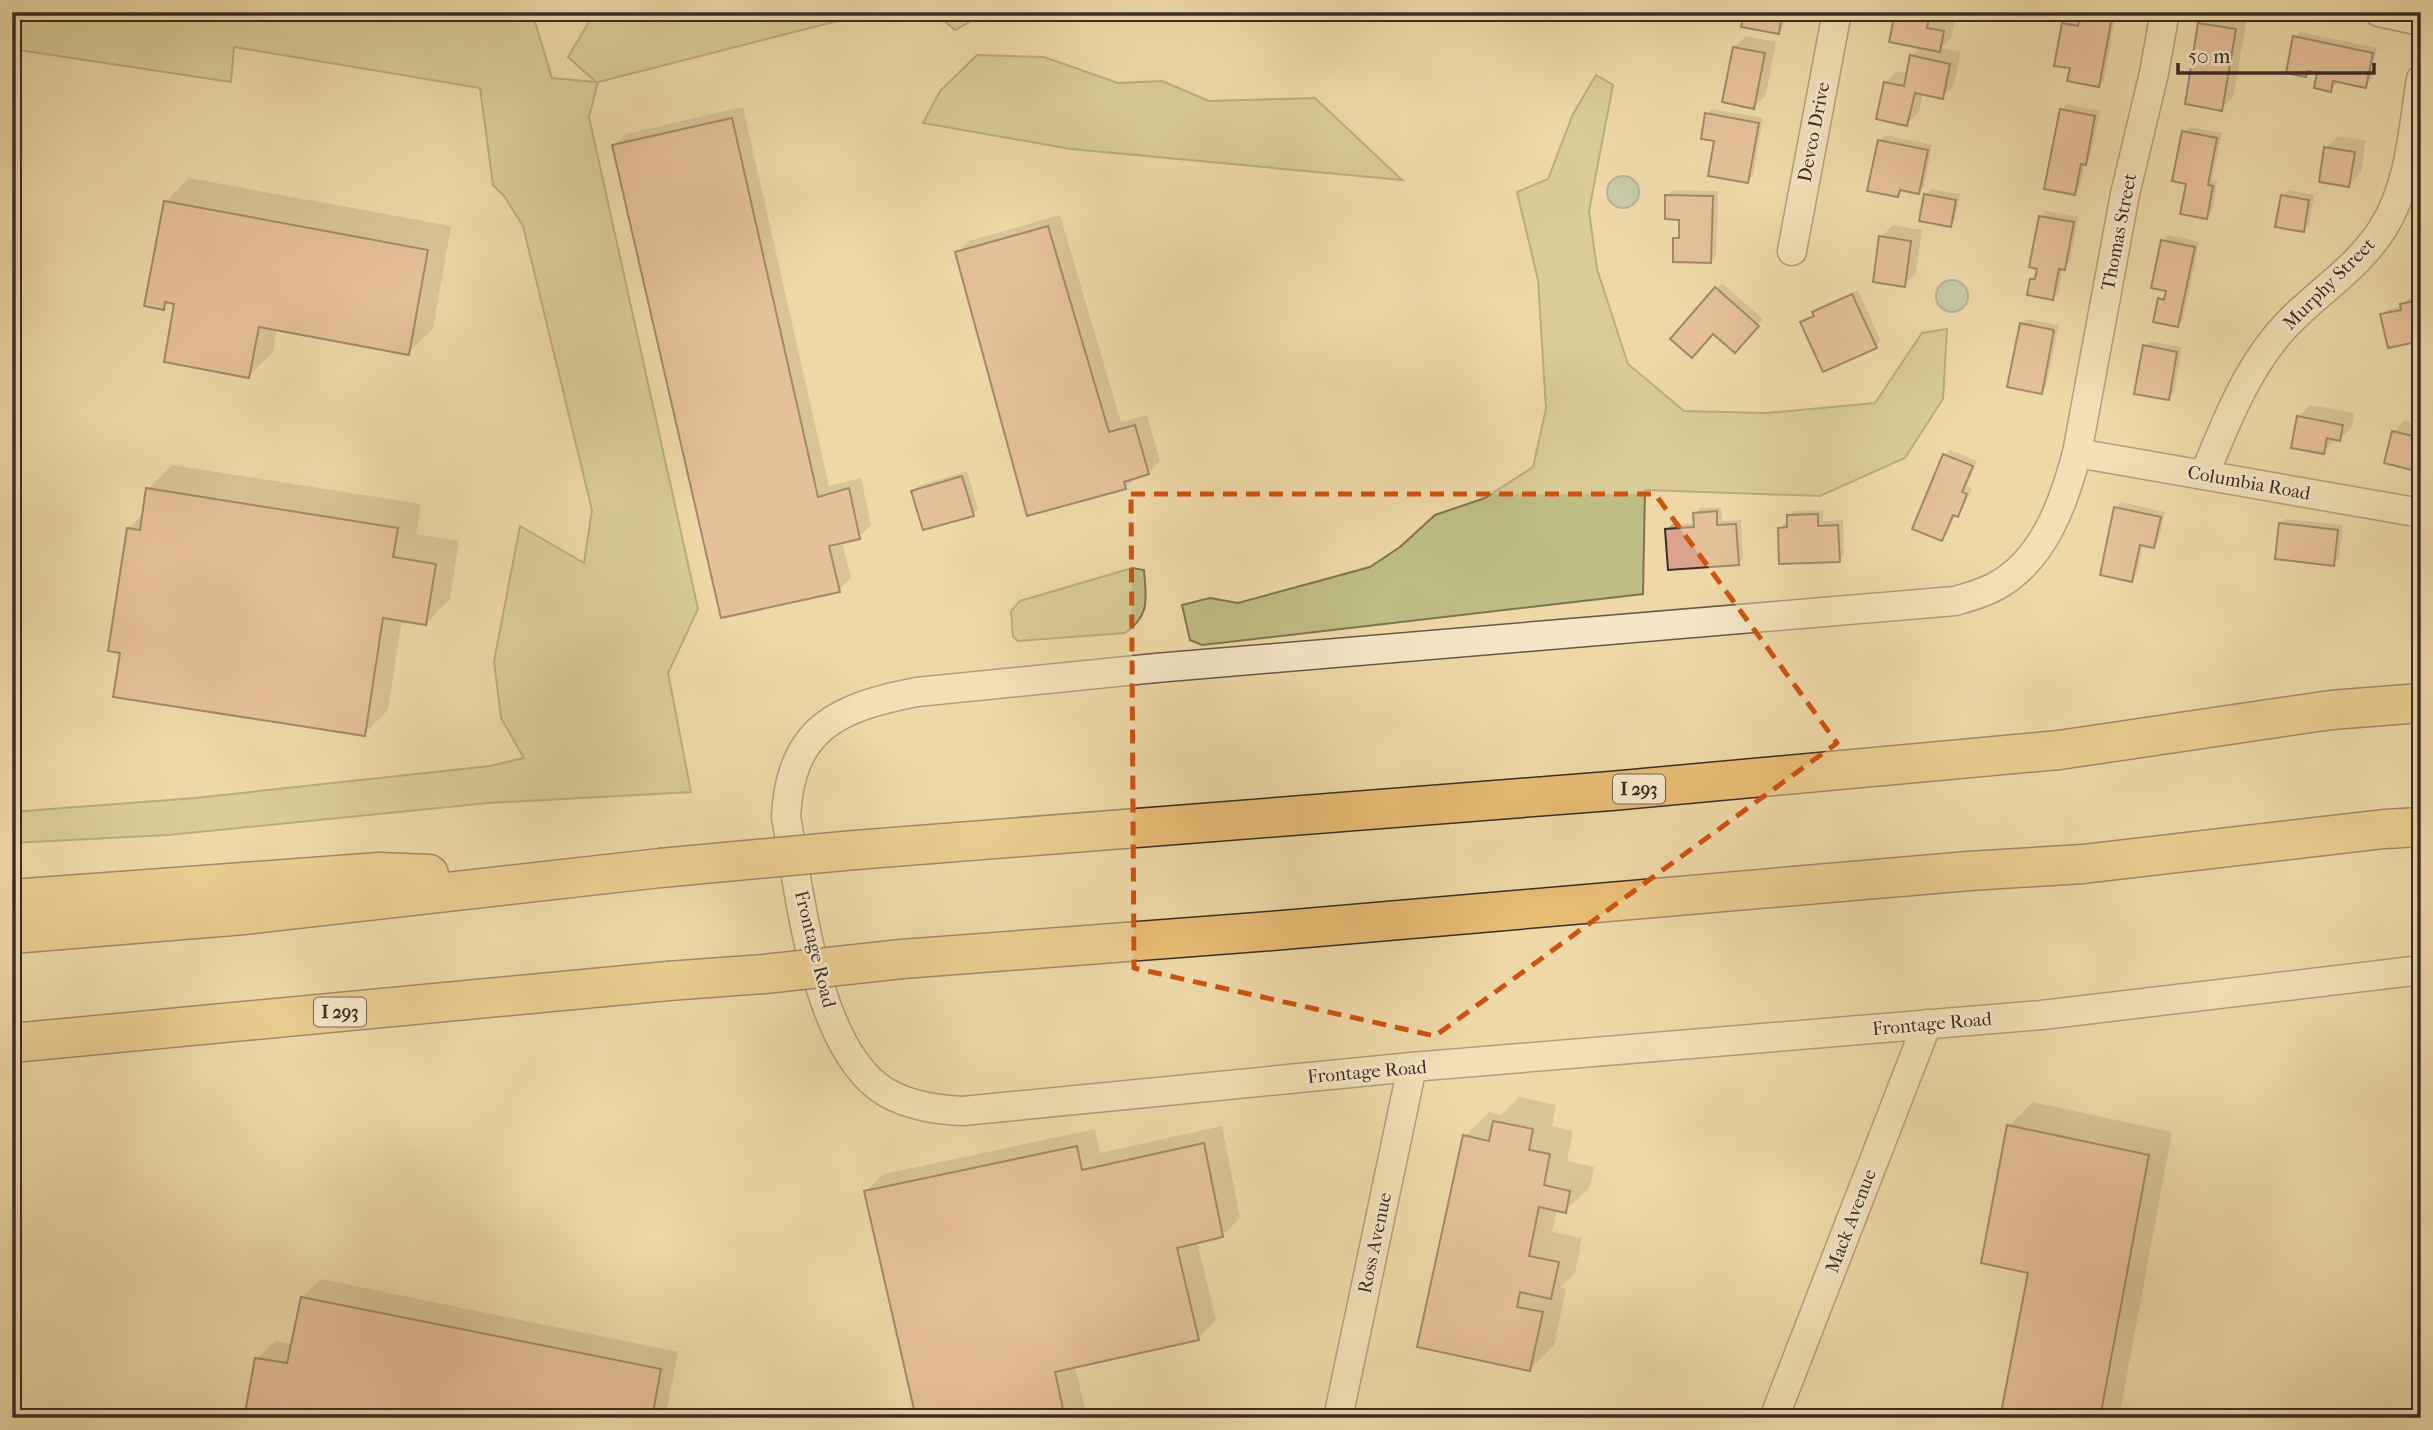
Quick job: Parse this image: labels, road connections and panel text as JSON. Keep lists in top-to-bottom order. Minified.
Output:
{"streets":{"highway":["I 293"],"street":["Devco Drive","Thomas Street","Murphy Street","Columbia Road","Frontage Road","Mack Avenue","Ross Avenue"]},"crossings":[["Thomas Street","Columbia Road"],["Thomas Street","Frontage Road"],["Murphy Street","Columbia Road"],["Columbia Road","Frontage Road"],["Frontage Road","Mack Avenue"],["Frontage Road","Ross Avenue"]],"scale_bar":"50 m"}
